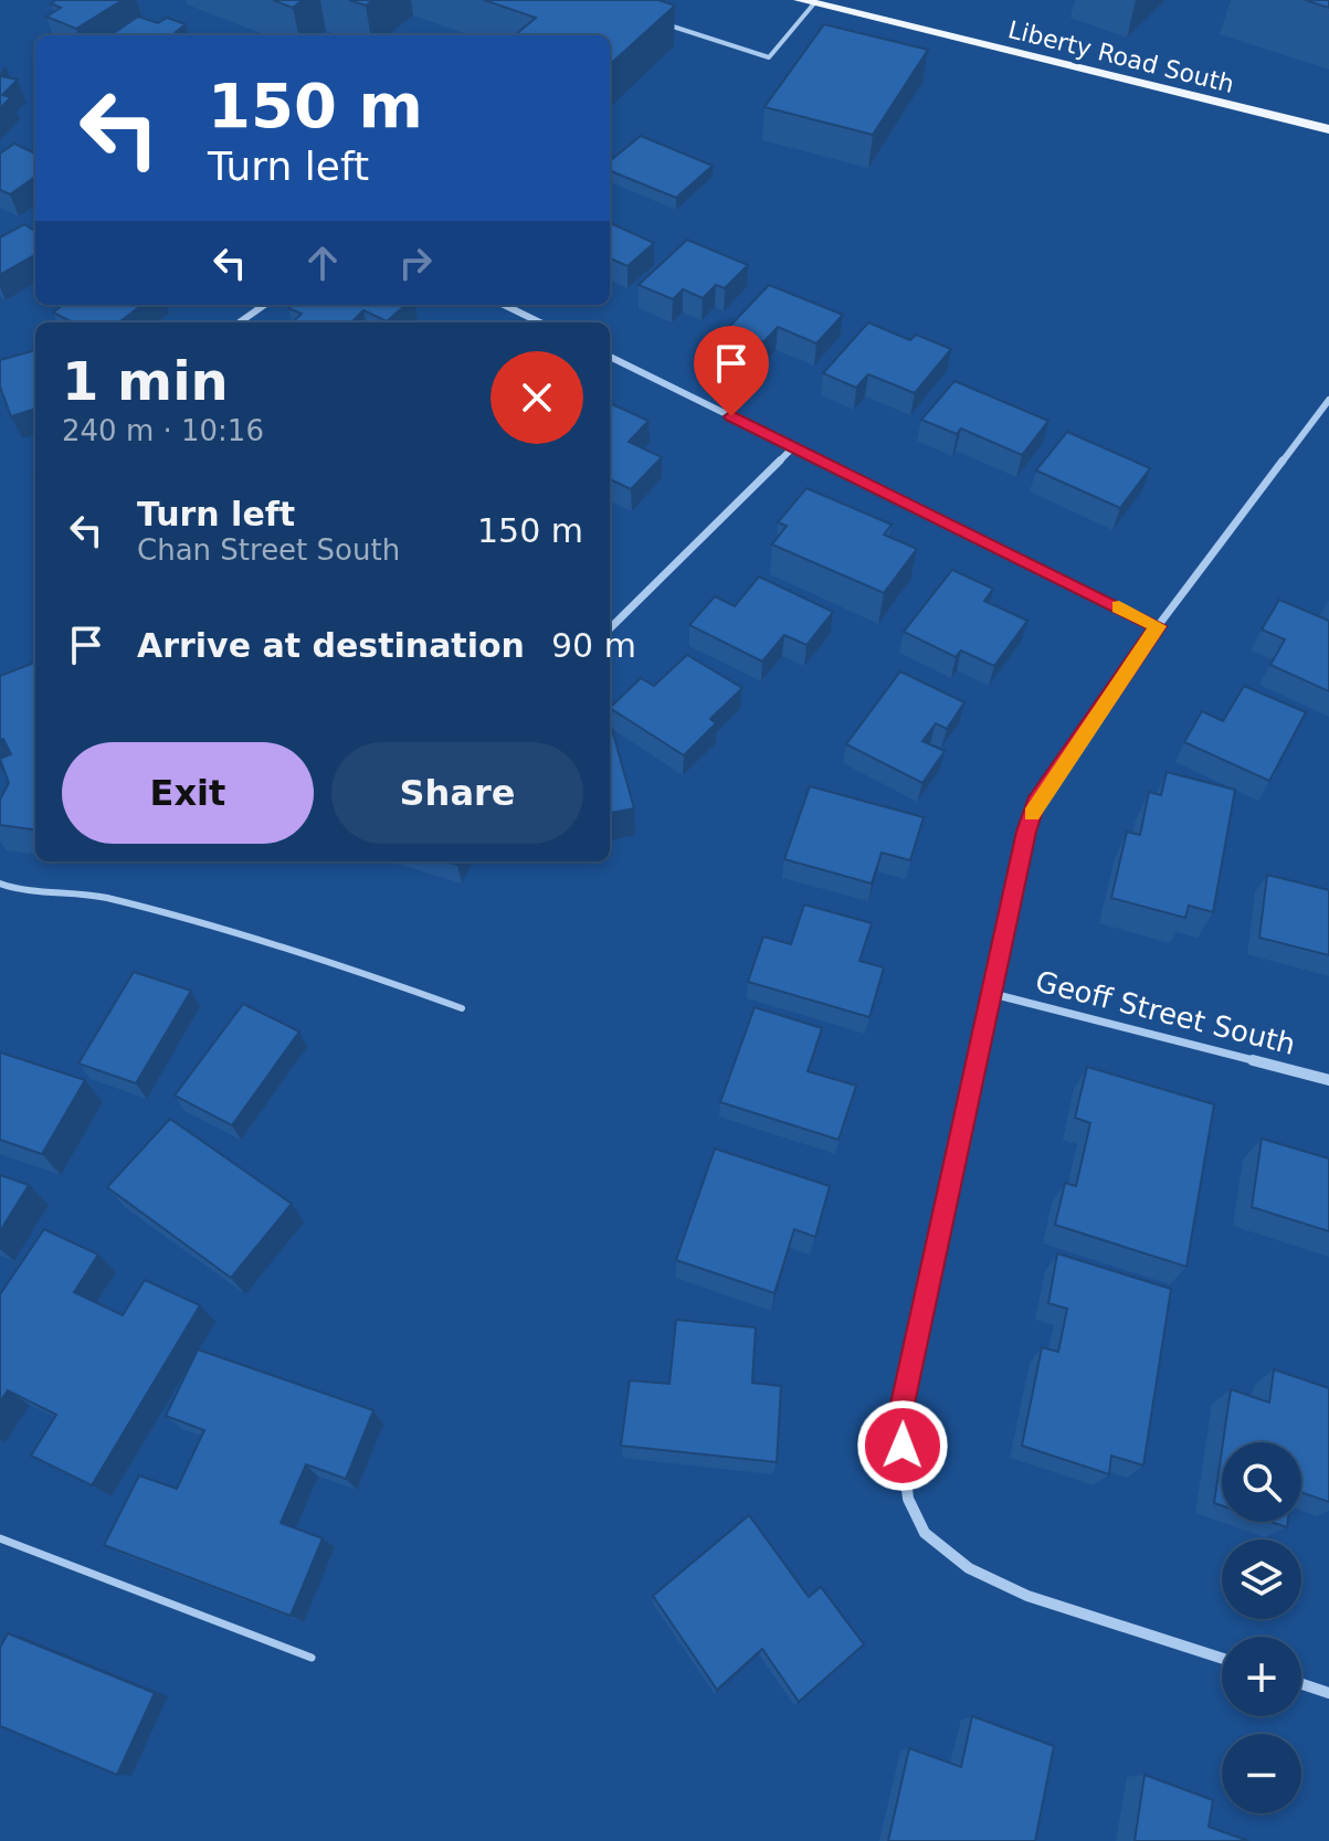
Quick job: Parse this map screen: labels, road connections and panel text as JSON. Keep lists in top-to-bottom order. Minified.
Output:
{"streets":{"main road":["Liberty Road South"],"street":["Geoff Street South"]},"page":{"turn":["150 m","Turn left"],"heading":["1 min","240 m · 10:16"],"list":[{"name":"Turn left","note":"Chan Street South","value":"150 m"},{"name":"Arrive at destination","value":"90 m"}],"buttons":["Exit","Share"],"map_buttons":["+","−"]}}
